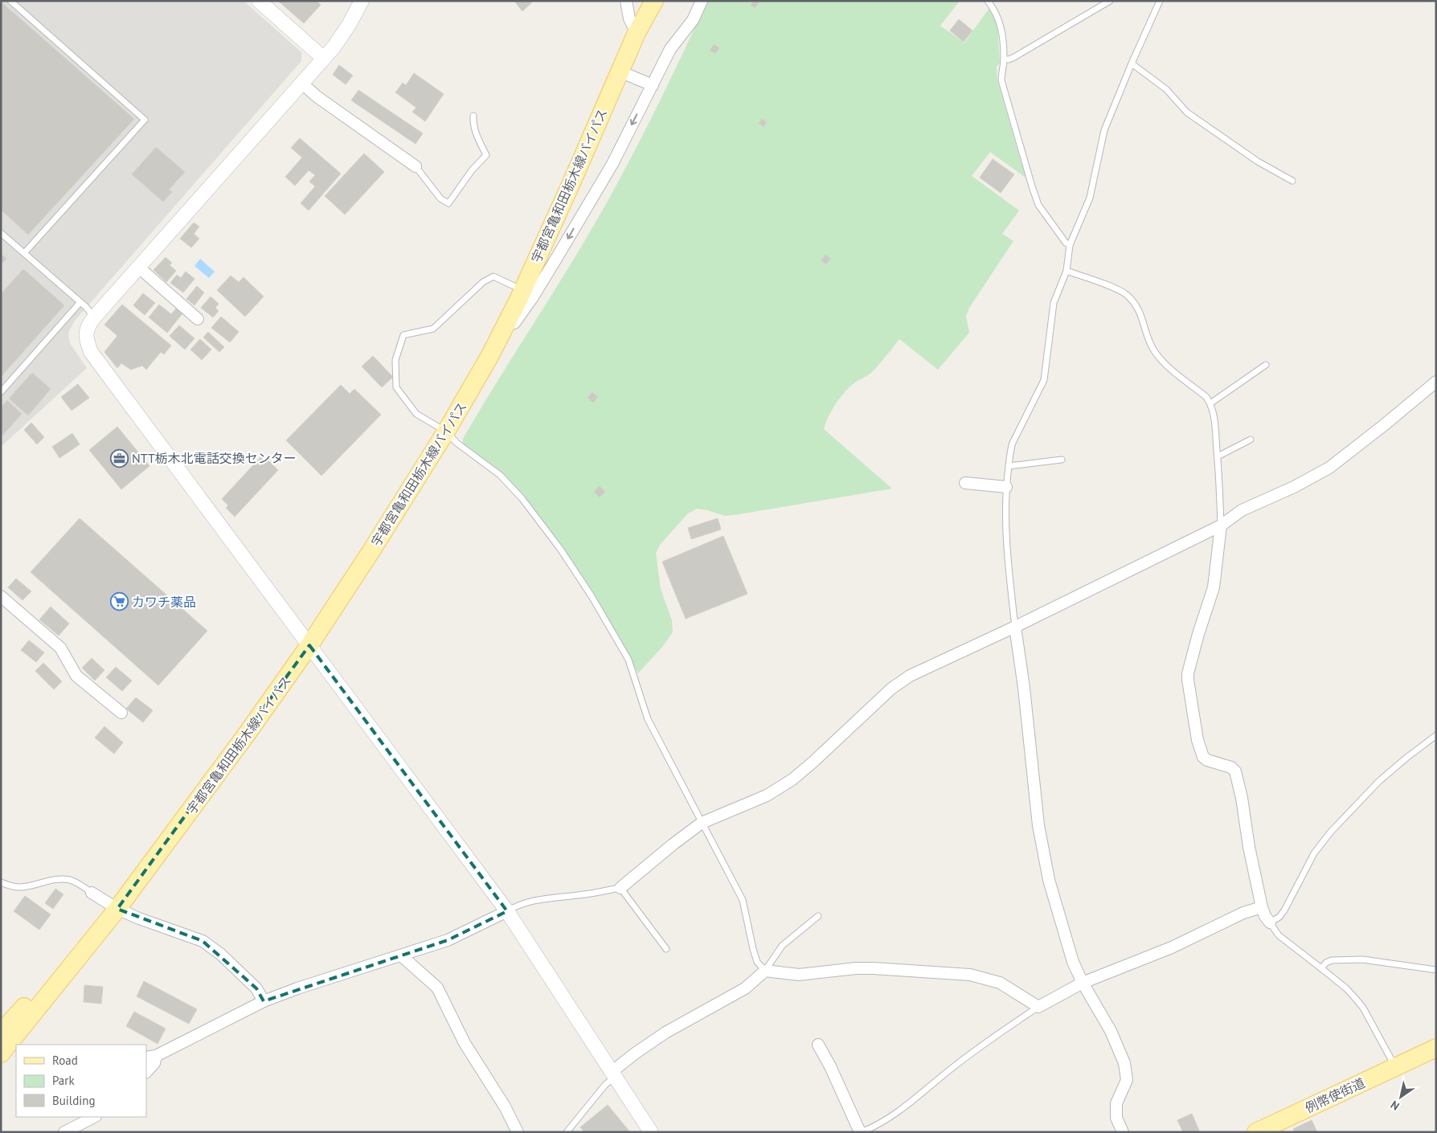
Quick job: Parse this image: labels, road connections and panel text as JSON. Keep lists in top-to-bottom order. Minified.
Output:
{"streets":{"main road":["宇都宮亀和田栃木線バイパス","例幣使街道"]},"places":{"office":["NTT栃木北電話交換センター"],"supermarket":["カワチ薬品"]},"legend":["Road","Park","Building"],"north":"bottom left"}
